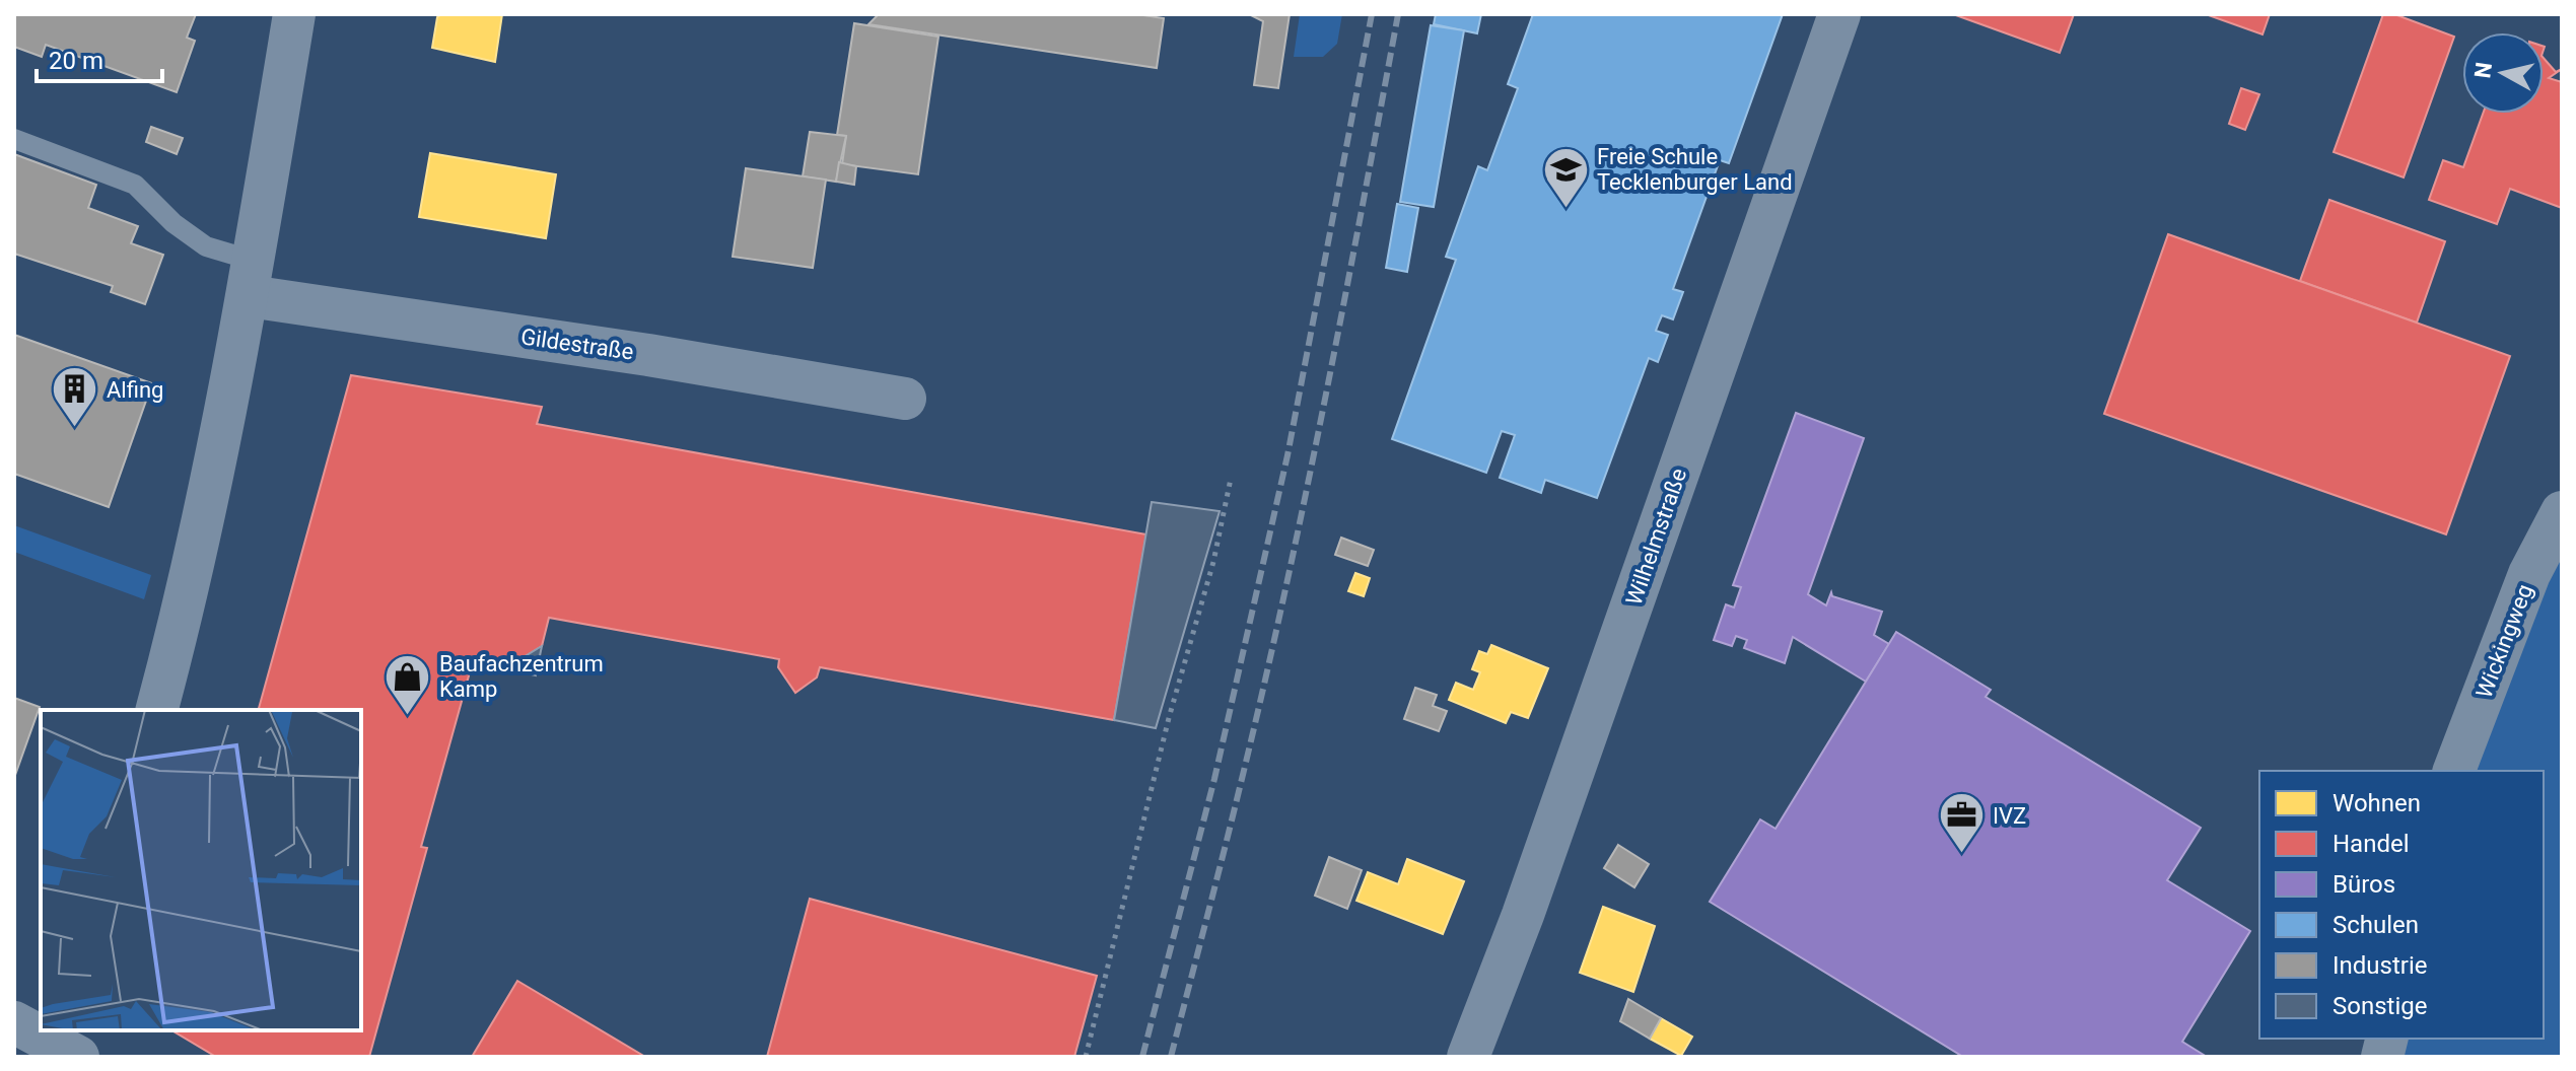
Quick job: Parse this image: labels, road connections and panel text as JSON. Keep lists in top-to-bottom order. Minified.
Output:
{"streets":{"street":["Gildestraße","Wilhelmstraße","Wickingweg"]},"places":{"school or university":["Freie Schule Tecklenburger Land"],"building":["Alfing"],"shop":["Baufachzentrum Kamp"],"office":["IVZ"]},"legend":["Wohnen","Handel","Büros","Schulen","Industrie","Sonstige"],"scale_bar":"20 m","north":"left"}
